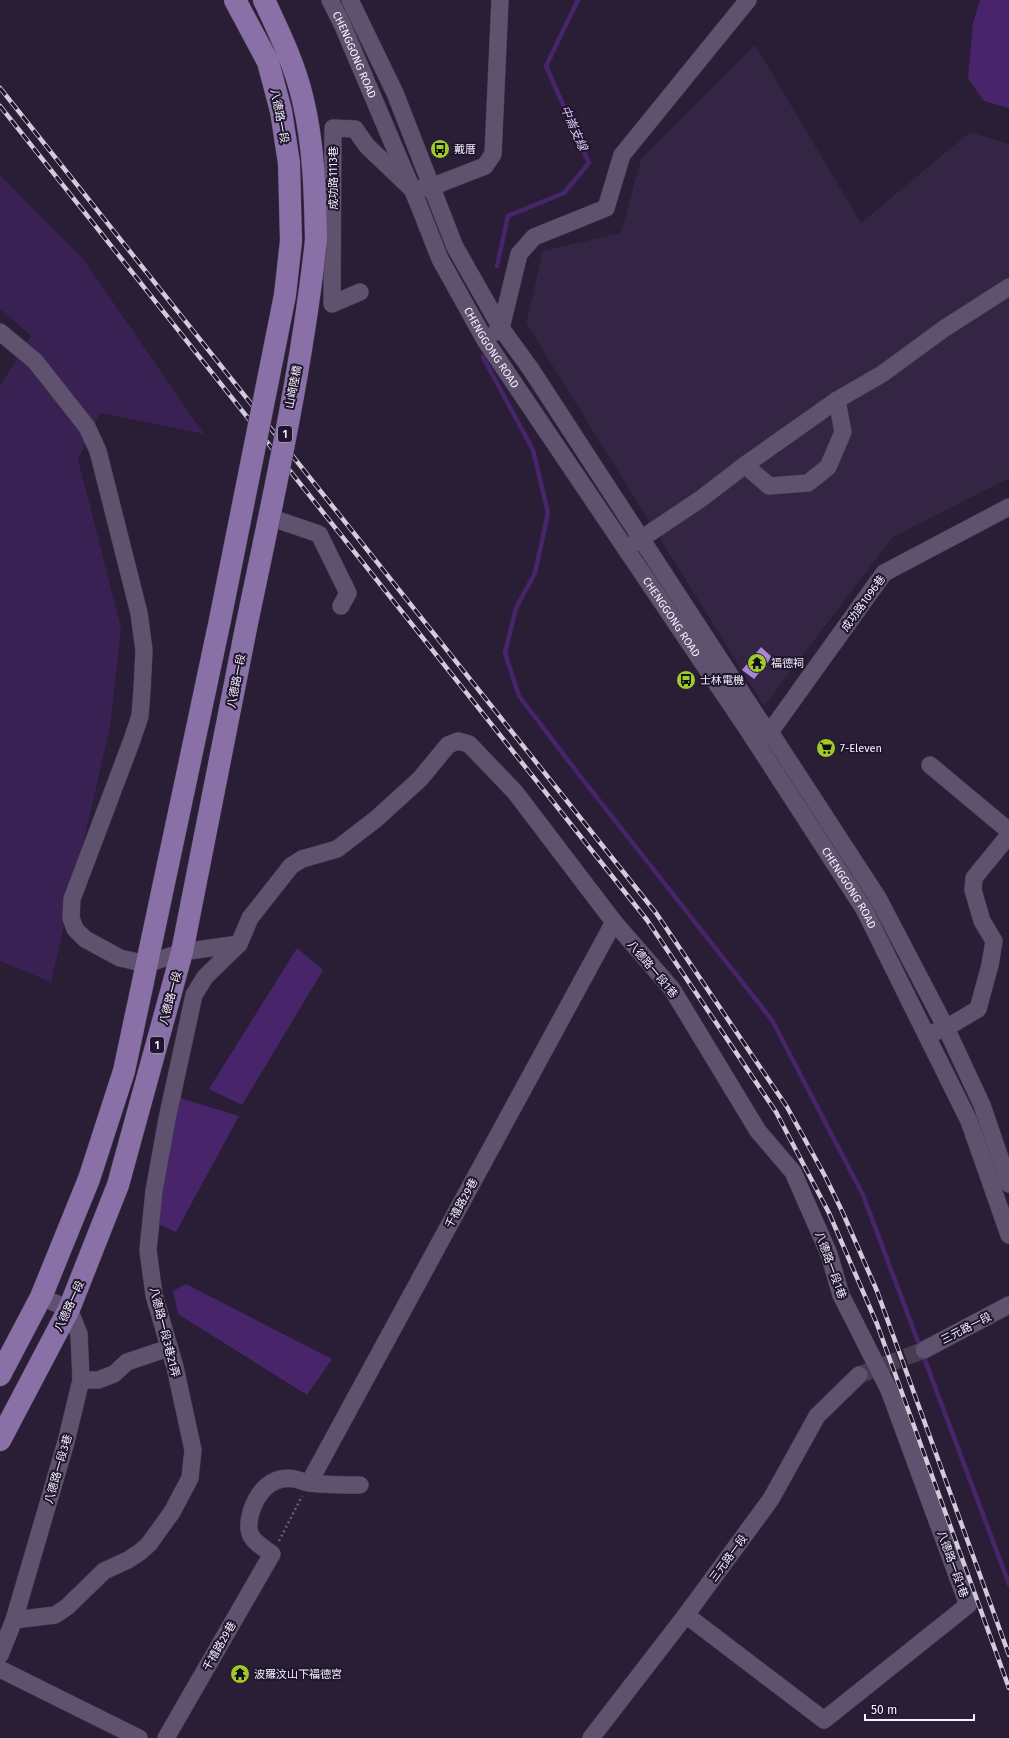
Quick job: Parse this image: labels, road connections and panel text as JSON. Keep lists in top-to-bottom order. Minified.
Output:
{"streets":{"main road":["八德路一段","山崎陸橋","1"],"street":["CHENGGONG ROAD","成功路1113巷","成功路1096巷","八德路一段1巷","千禧路29巷","三元路一段","八德路一段3巷21弄","八德路一段3巷"]},"crossings":[["CHENGGONG ROAD","成功路1113巷"],["CHENGGONG ROAD","成功路1096巷"],["八德路一段","山崎陸橋"],["八德路一段","八德路一段3巷"],["八德路一段1巷","千禧路29巷"],["八德路一段1巷","三元路一段"],["八德路一段1巷","八德路一段3巷21弄"],["八德路一段3巷21弄","八德路一段3巷"]],"water":["中崙支線"],"places":{"bus stop":["戴厝","士林電機"],"temple":["福德祠","波羅汶山下福德宮"],"supermarket":["7-Eleven"]},"scale_bar":"50 m"}
